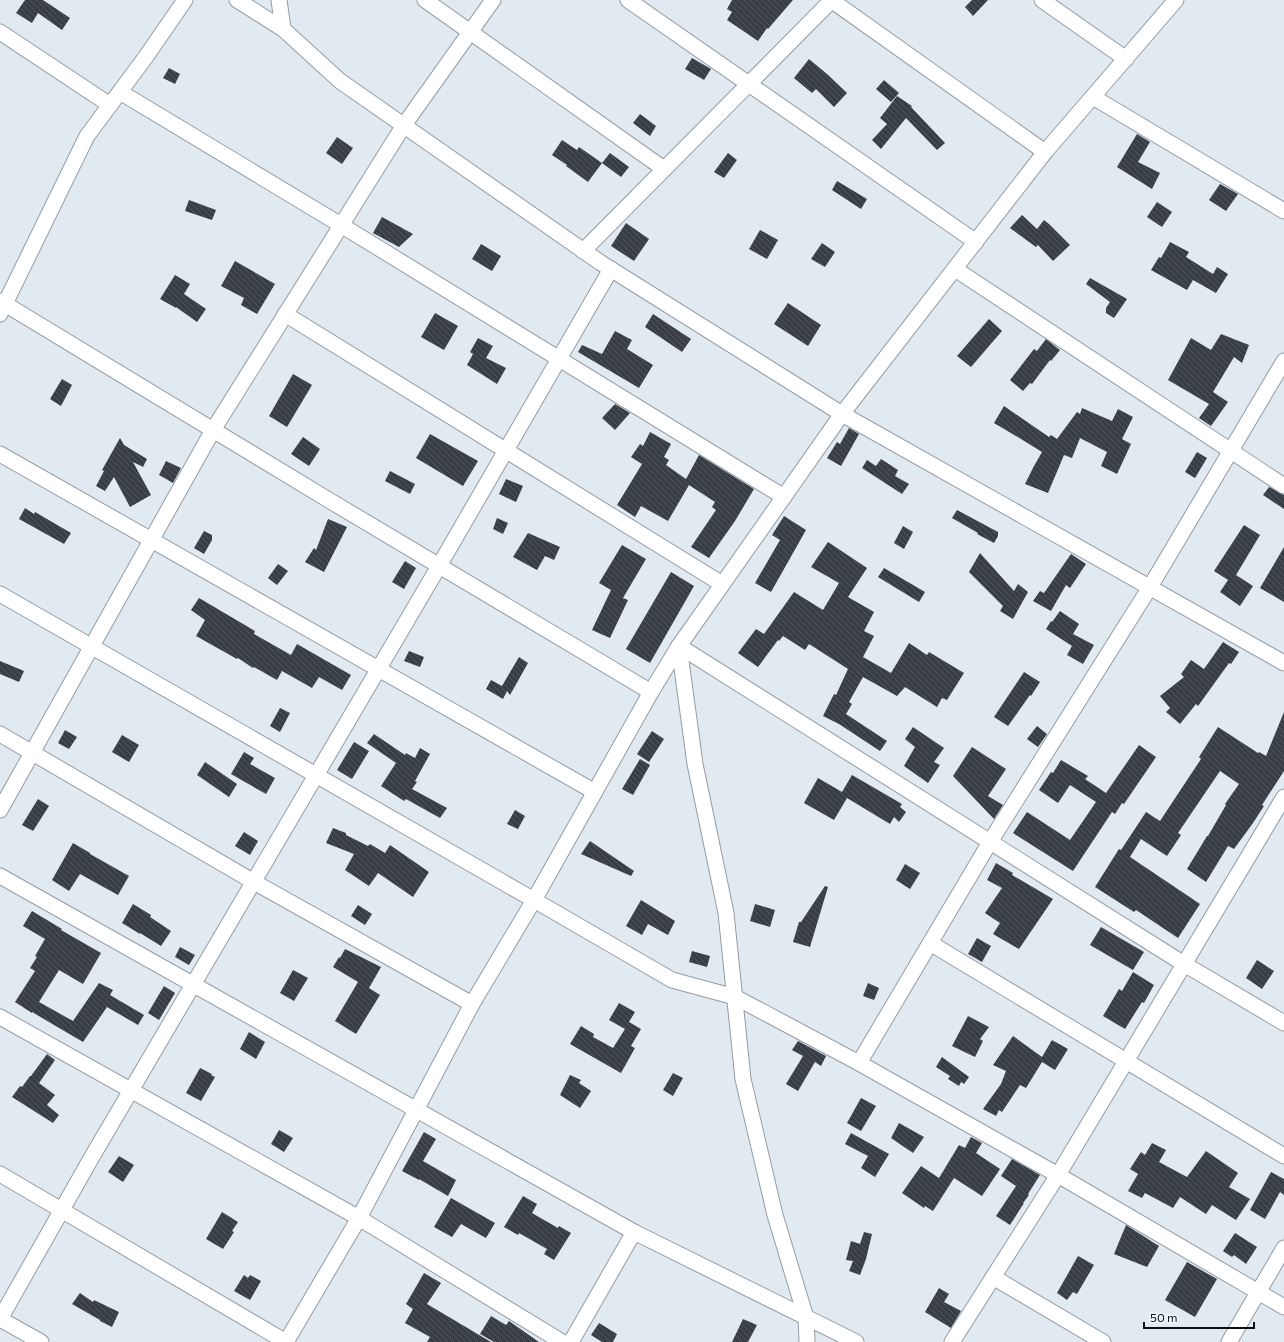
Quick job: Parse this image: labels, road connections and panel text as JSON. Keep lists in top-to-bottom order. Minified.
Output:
{"scale_bar":"50 m"}
